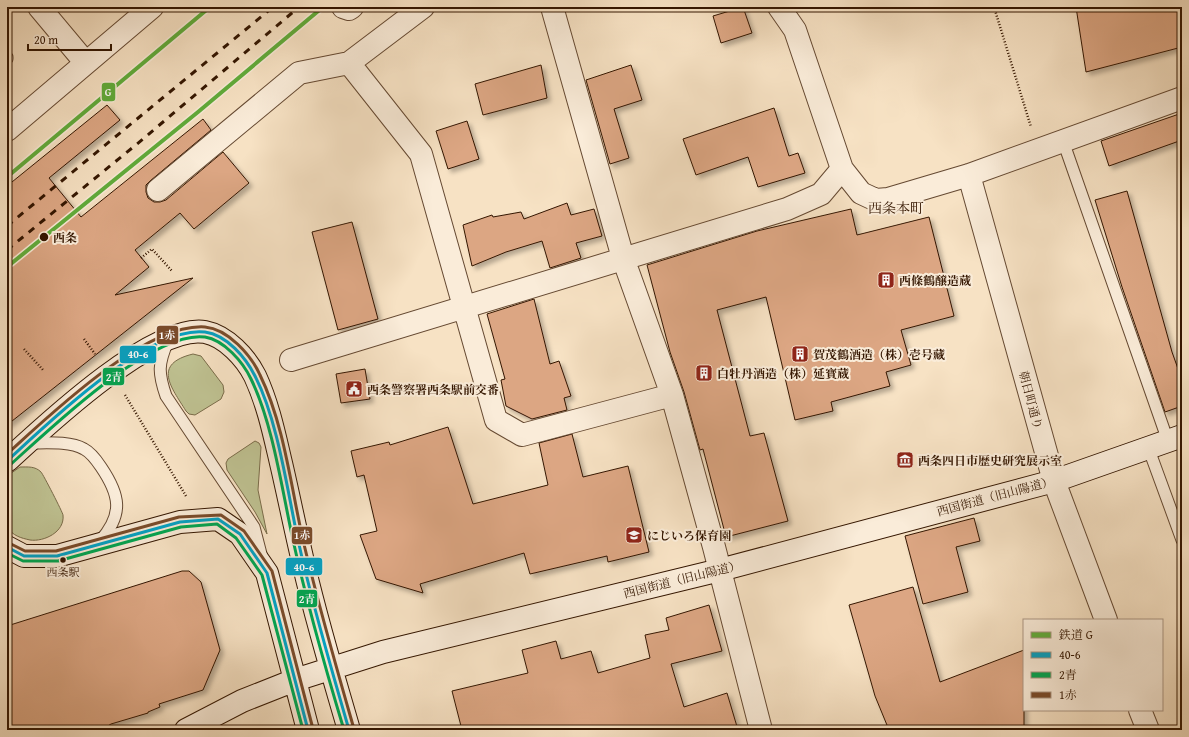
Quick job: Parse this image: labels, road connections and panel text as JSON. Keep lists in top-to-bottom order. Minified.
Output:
{"streets":{"street":["朝日町通り","西国街道（旧山陽道）"]},"crossings":[["朝日町通り","西国街道（旧山陽道）"]],"districts":["西条本町"],"places":{"other":["西条","西条駅"],"building":["西條鶴醸造蔵","賀茂鶴酒造（株）壱号藏","白牡丹酒造（株）延寳蔵"],"public building":["西条警察署西条駅前交番"],"museum":["西条四日市歴史研究展示室"],"school or university":["にじいろ保育園"]},"lines":["rail line G","transit line 1赤","transit line 40-6","transit line 2青"],"legend":["鉄道 G","40-6","2青","1赤"],"scale_bar":"20 m"}
